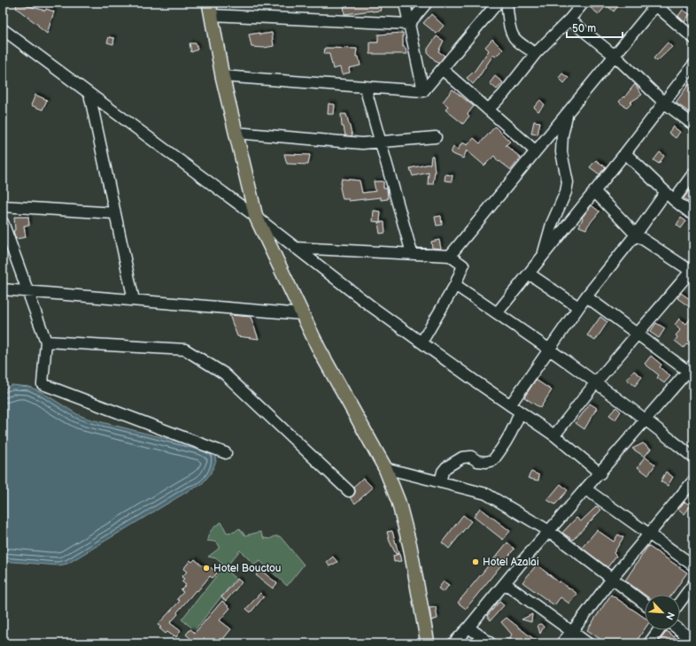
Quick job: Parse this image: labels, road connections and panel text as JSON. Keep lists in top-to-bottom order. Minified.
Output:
{"places":["Hotel Azalai","Hotel Bouctou"],"scale_bar":"50 m","north":"bottom right"}
